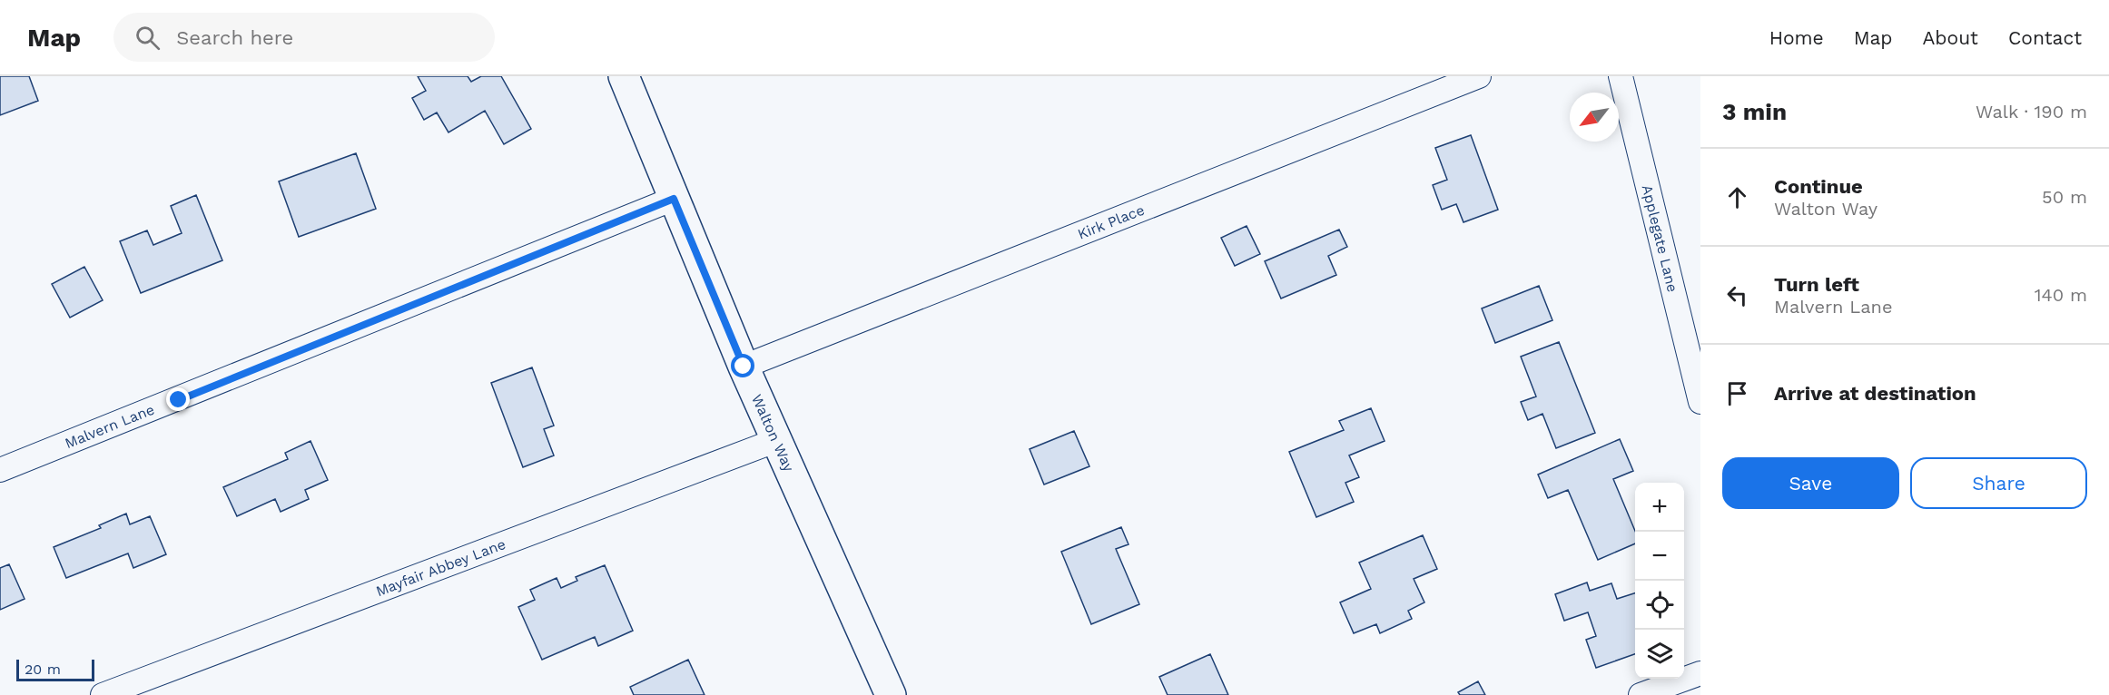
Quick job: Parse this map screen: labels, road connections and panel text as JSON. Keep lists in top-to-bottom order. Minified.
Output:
{"streets":{"main road":["Walton Way"],"street":["Kirk Place","Applegate Lane","Malvern Lane","Mayfair Abbey Lane"]},"crossings":[["Kirk Place","Walton Way"],["Malvern Lane","Walton Way"],["Walton Way","Mayfair Abbey Lane"]],"scale_bar":"20 m","north":"bottom left","page":{"header":"Map","search":"Search here","nav":["Home","Map","About","Contact"],"heading":["3 min","Walk · 190 m"],"list":[["Continue","Walton Way","50 m"],["Turn left","Malvern Lane","140 m"],"Arrive at destination"],"buttons":["Save","Share"],"map_buttons":["+","−"],"scale":"20 m"}}
